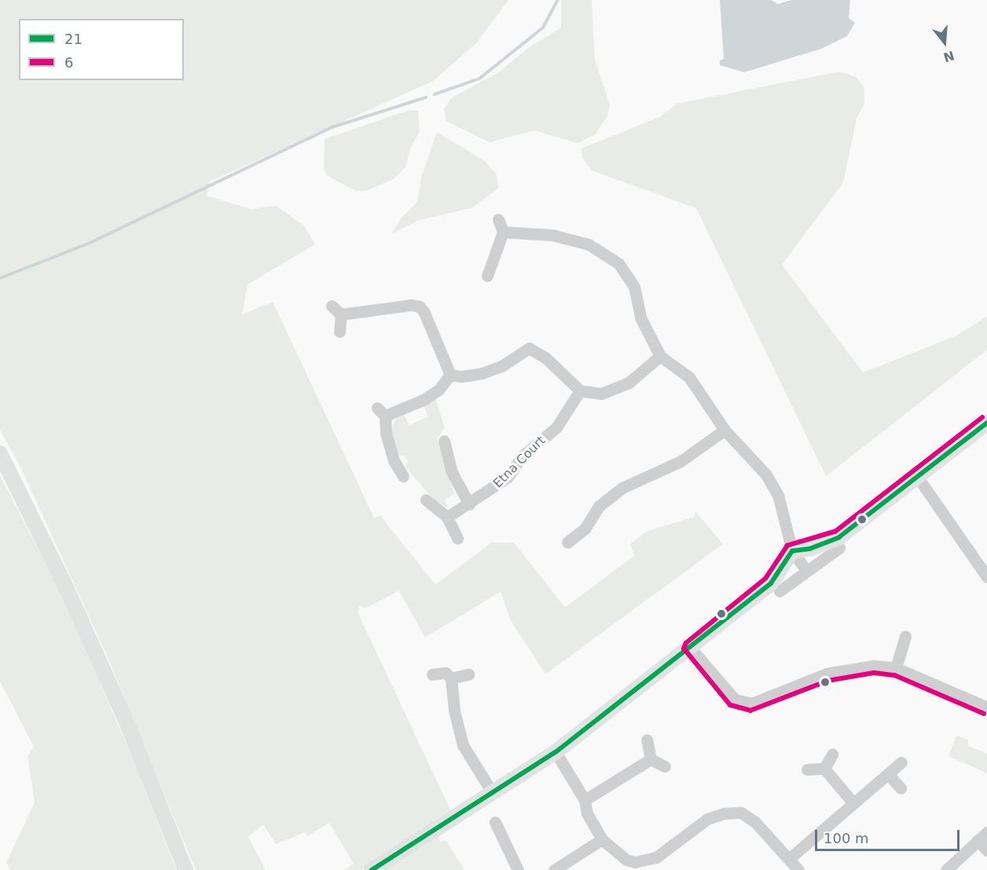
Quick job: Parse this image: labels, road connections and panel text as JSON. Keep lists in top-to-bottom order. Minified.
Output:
{"streets":{"street":["Etna Court"]},"lines":["transit line 6","transit line 21"],"legend":["21","6"],"scale_bar":"100 m","north":"bottom"}
